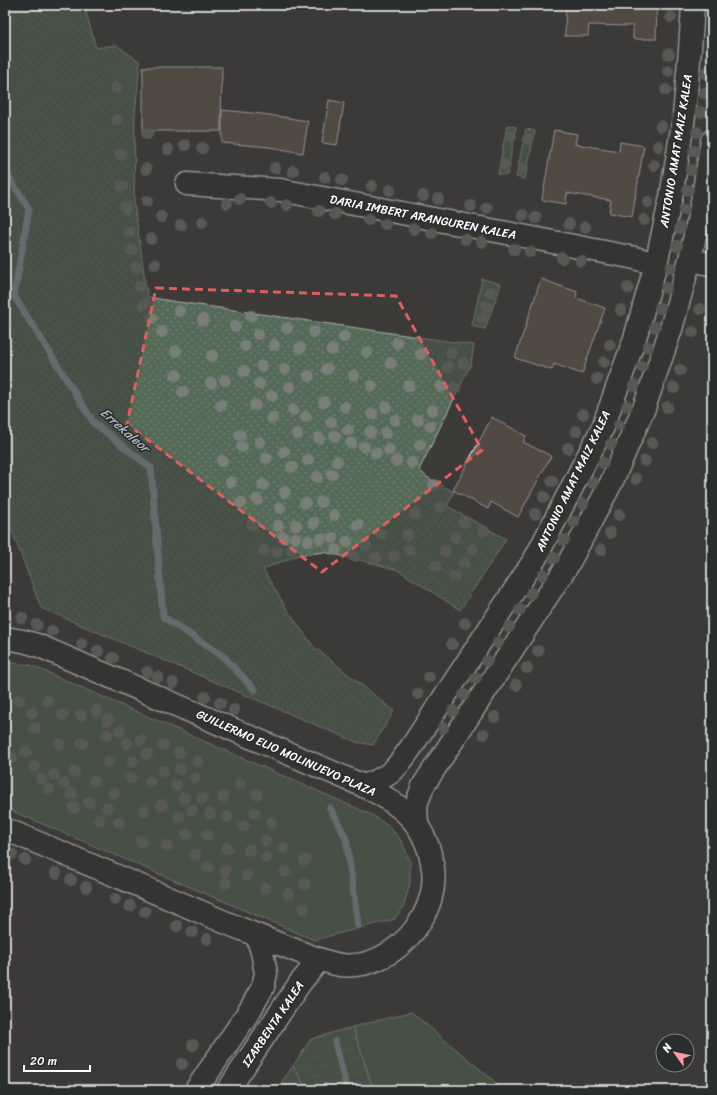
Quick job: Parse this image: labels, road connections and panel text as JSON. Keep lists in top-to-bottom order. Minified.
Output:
{"streets":{"street":["ANTONIO AMAT MAIZ KALEA","DARIA IMBERT ARANGUREN KALEA","GUILLERMO ELIO MOLINUEVO PLAZA","IZARBENTA KALEA"]},"crossings":[["ANTONIO AMAT MAIZ KALEA","DARIA IMBERT ARANGUREN KALEA"],["ANTONIO AMAT MAIZ KALEA","GUILLERMO ELIO MOLINUEVO PLAZA"],["GUILLERMO ELIO MOLINUEVO PLAZA","IZARBENTA KALEA"]],"water":["Errekaleor"],"scale_bar":"20 m","north":"top left"}
